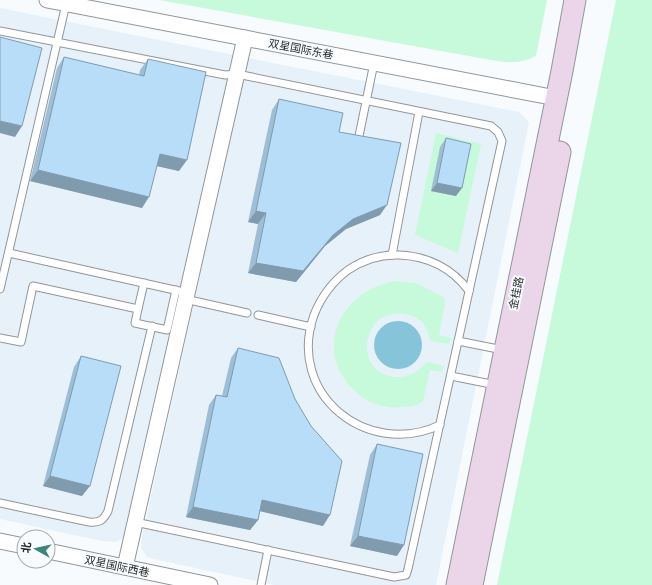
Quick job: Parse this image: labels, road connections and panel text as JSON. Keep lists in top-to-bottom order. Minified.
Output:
{"streets":{"street":["双星国际东巷","金桂路","双星国际西巷"]},"crossings":[["双星国际东巷","金桂路"]],"north":"left"}
